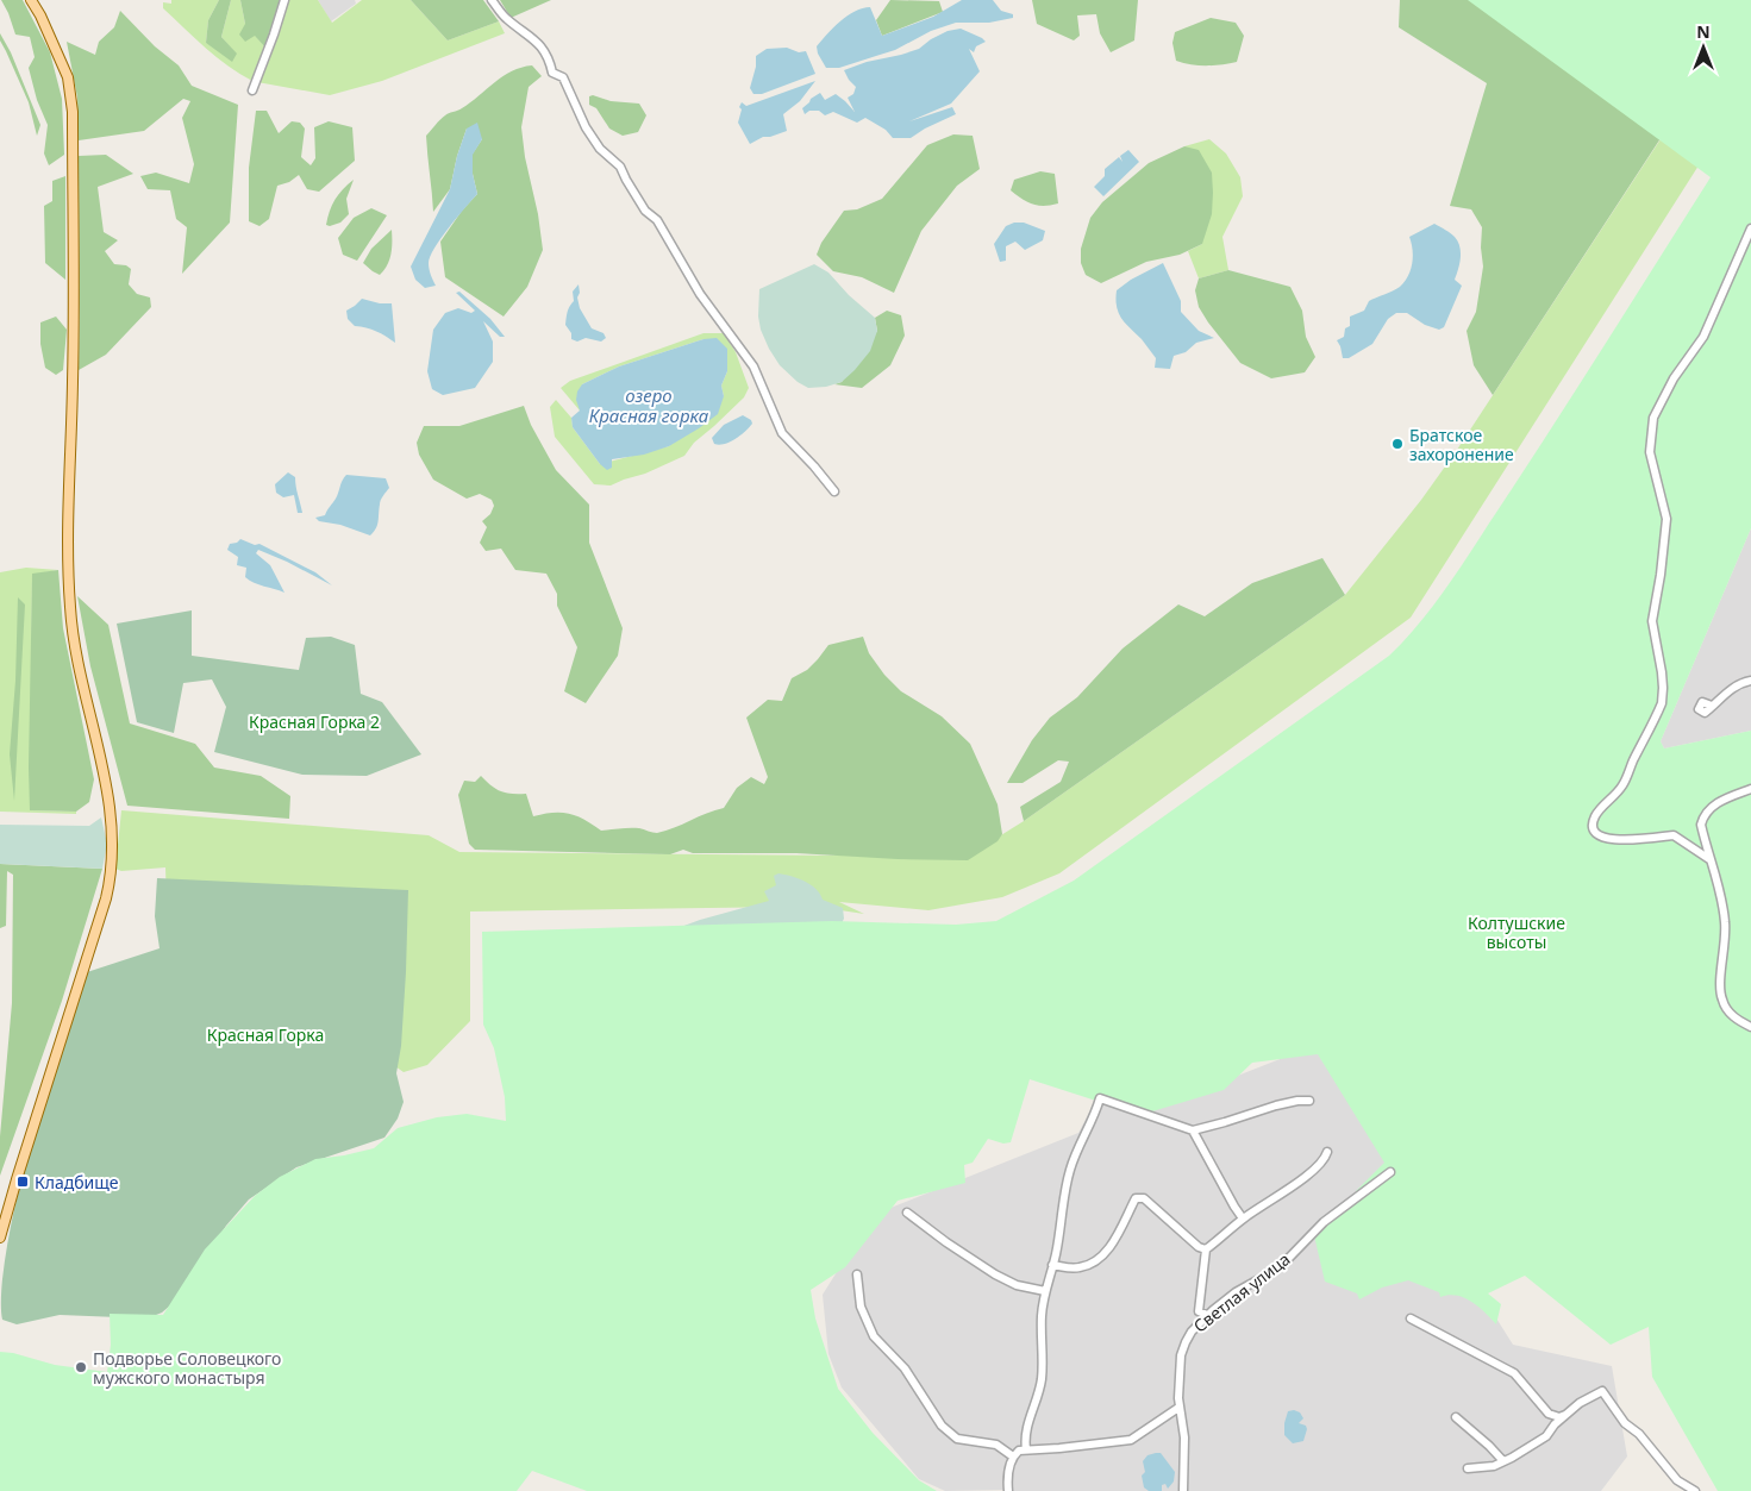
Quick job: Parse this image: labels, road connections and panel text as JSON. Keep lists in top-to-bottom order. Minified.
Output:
{"streets":{"street":["Светлая улица"]},"water":["озеро Красная горка"],"parks":["Красная Горка 2","Колтушские высоты","Красная Горка"],"places":{"other":["Братское захоронение","Подворье Соловецкого мужского монастыря"],"transit":["Кладбище"]},"north":"top"}
